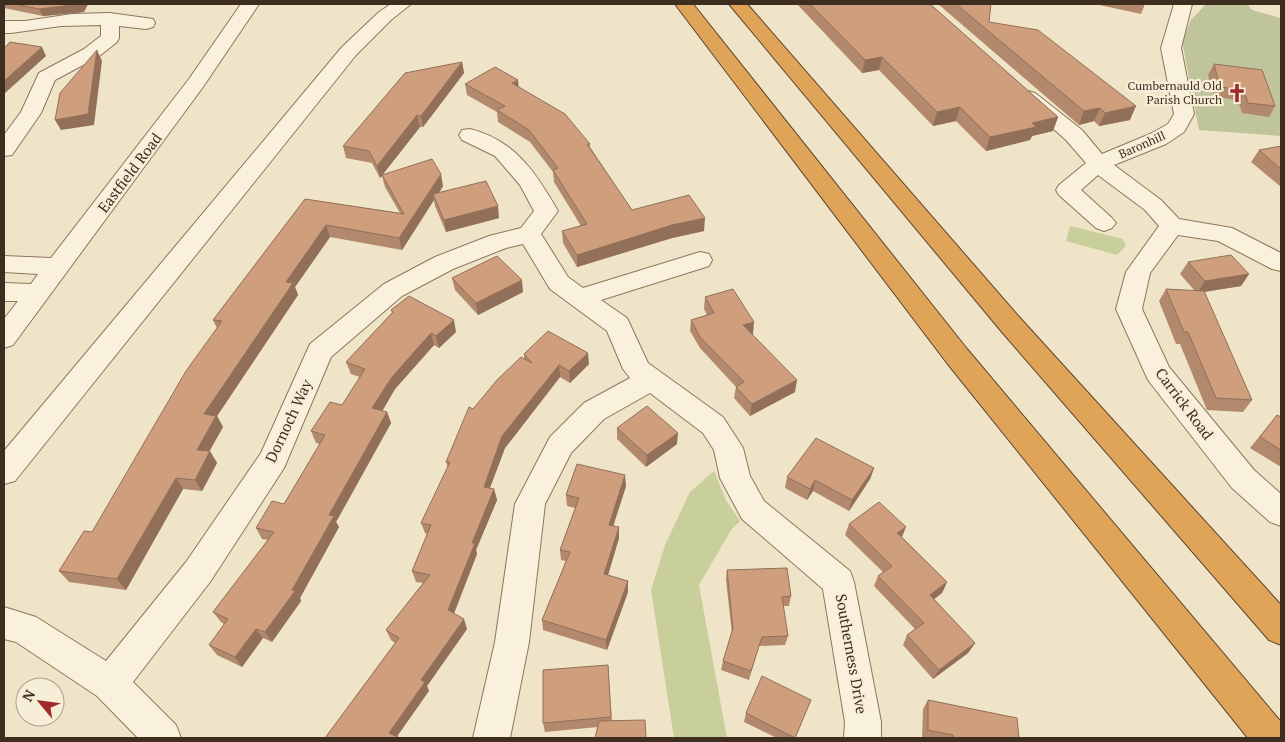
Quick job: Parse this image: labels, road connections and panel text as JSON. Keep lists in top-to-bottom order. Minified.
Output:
{"streets":{"street":["Baronhill","Eastfield Road","Carrick Road","Dornoch Way","Southerness Drive"]},"places":{"church":["Cumbernauld Old Parish Church"]},"north":"top left"}
